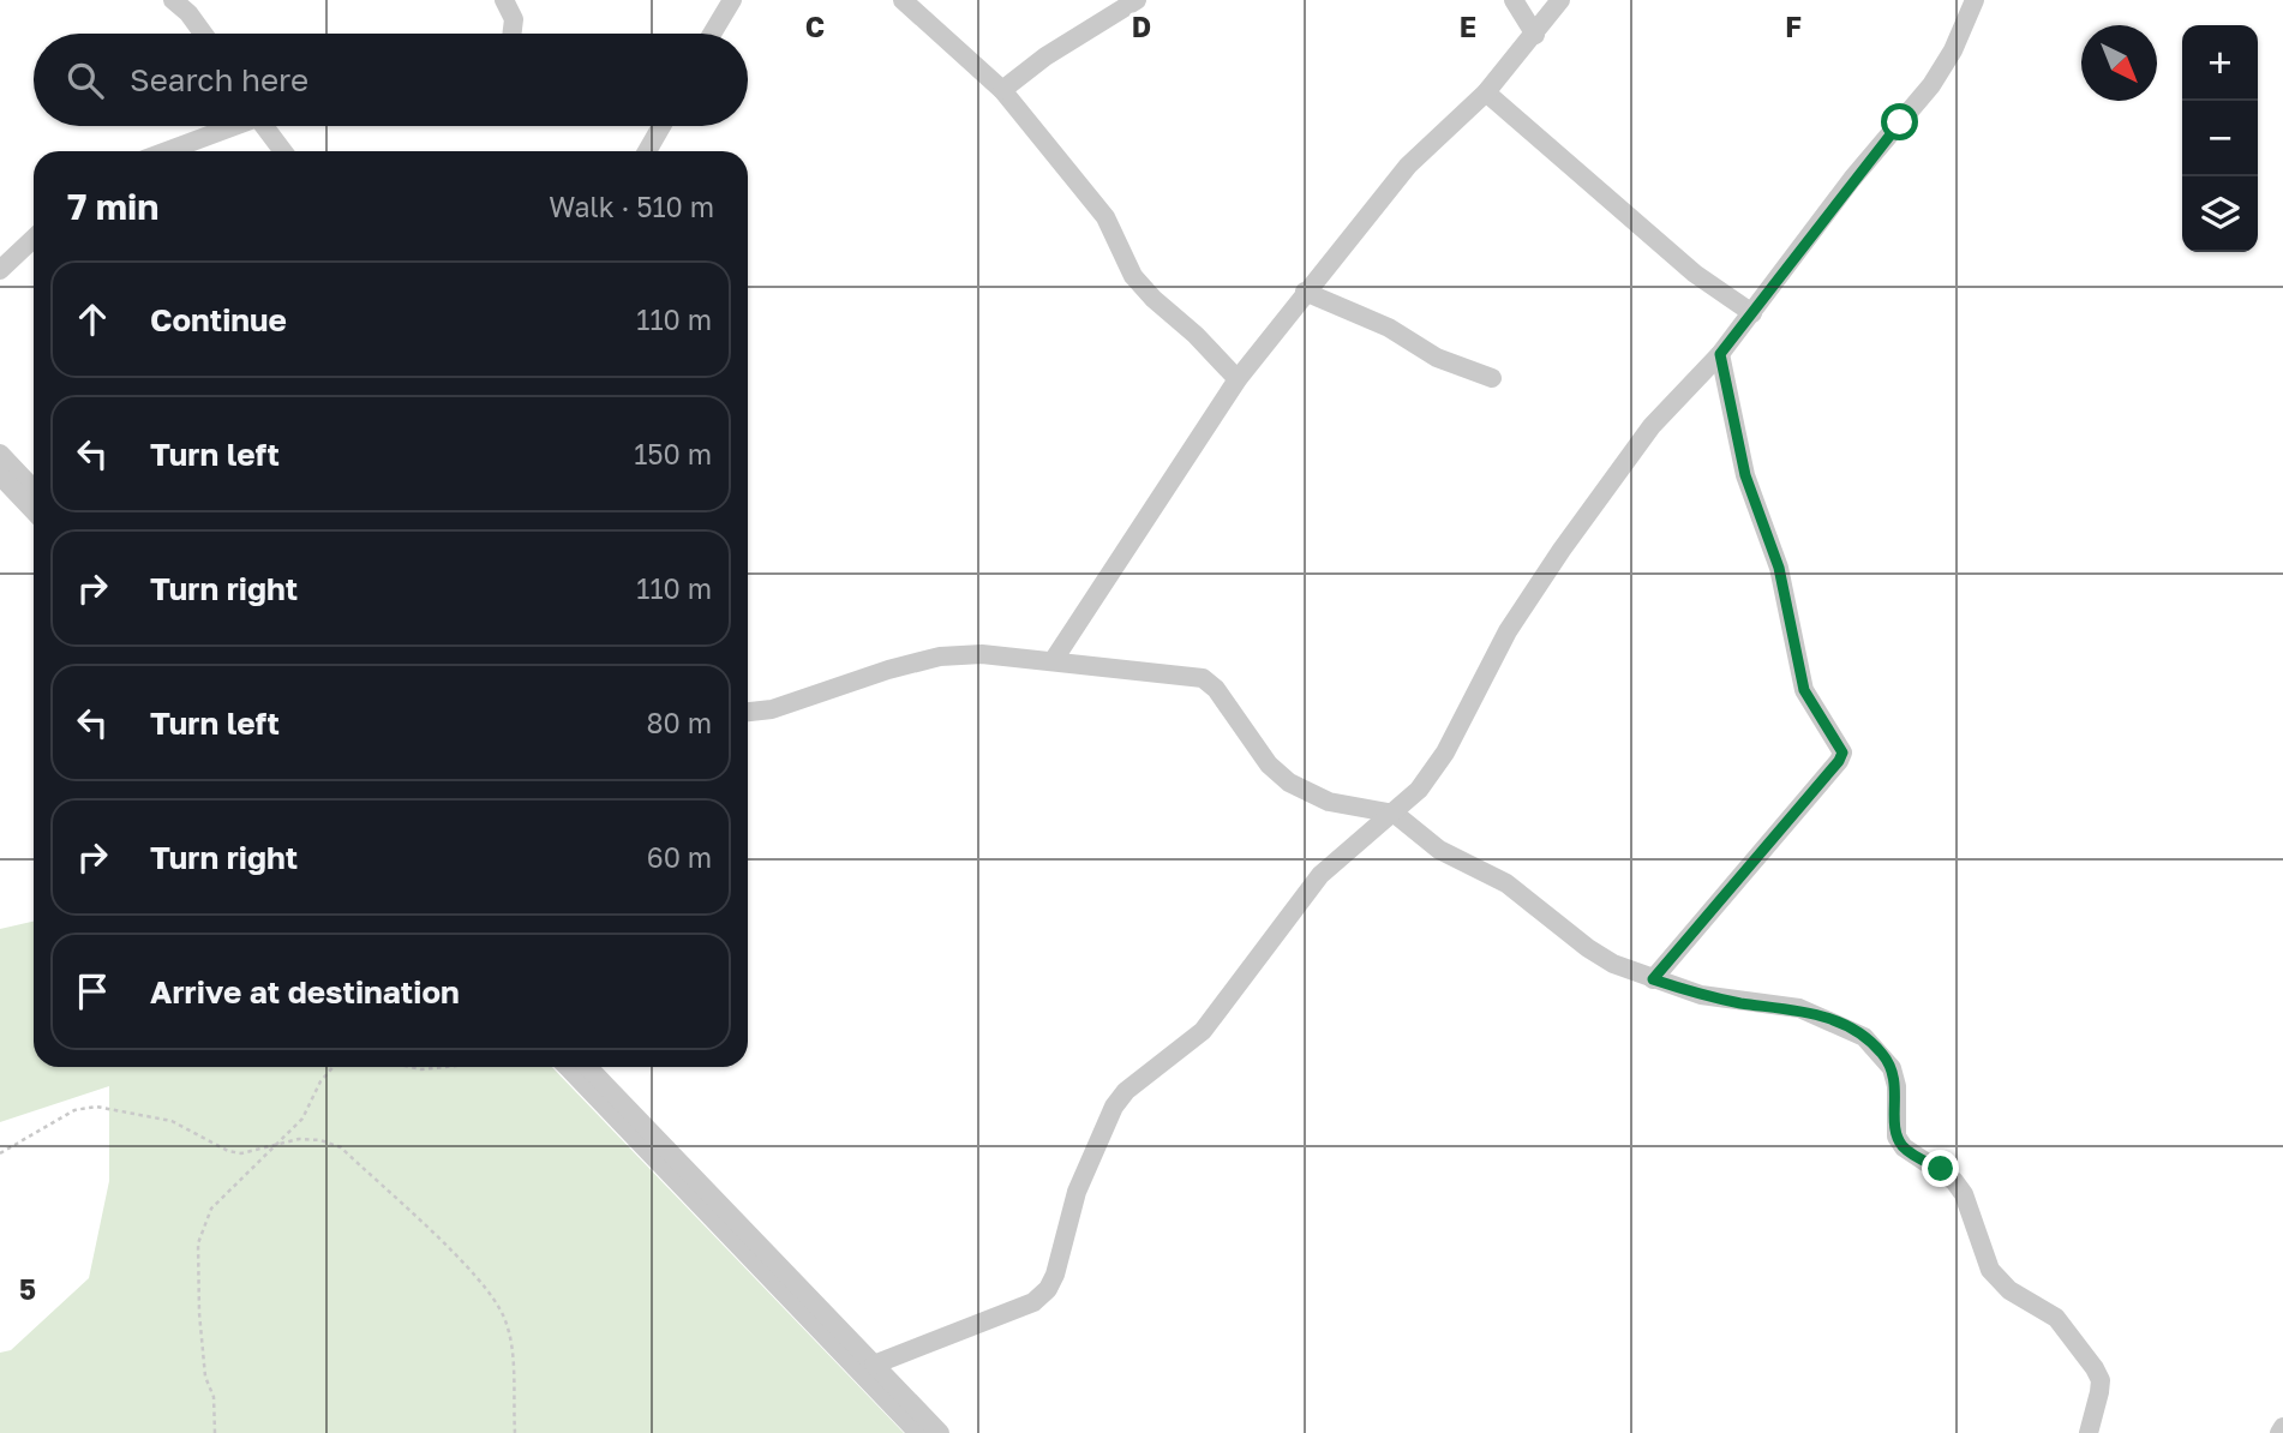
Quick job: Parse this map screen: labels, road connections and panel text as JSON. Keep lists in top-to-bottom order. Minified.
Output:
{"north":"bottom right","page":{"map_buttons":["+","−"],"search":"Search here","heading":["7 min","Walk · 510 m"],"list":[["Continue","110 m"],["Turn left","150 m"],["Turn right","110 m"],["Turn left","80 m"],["Turn right","60 m"],"Arrive at destination"]},"grid":{"columns":["C","D","E","F"],"rows":["5"]}}
